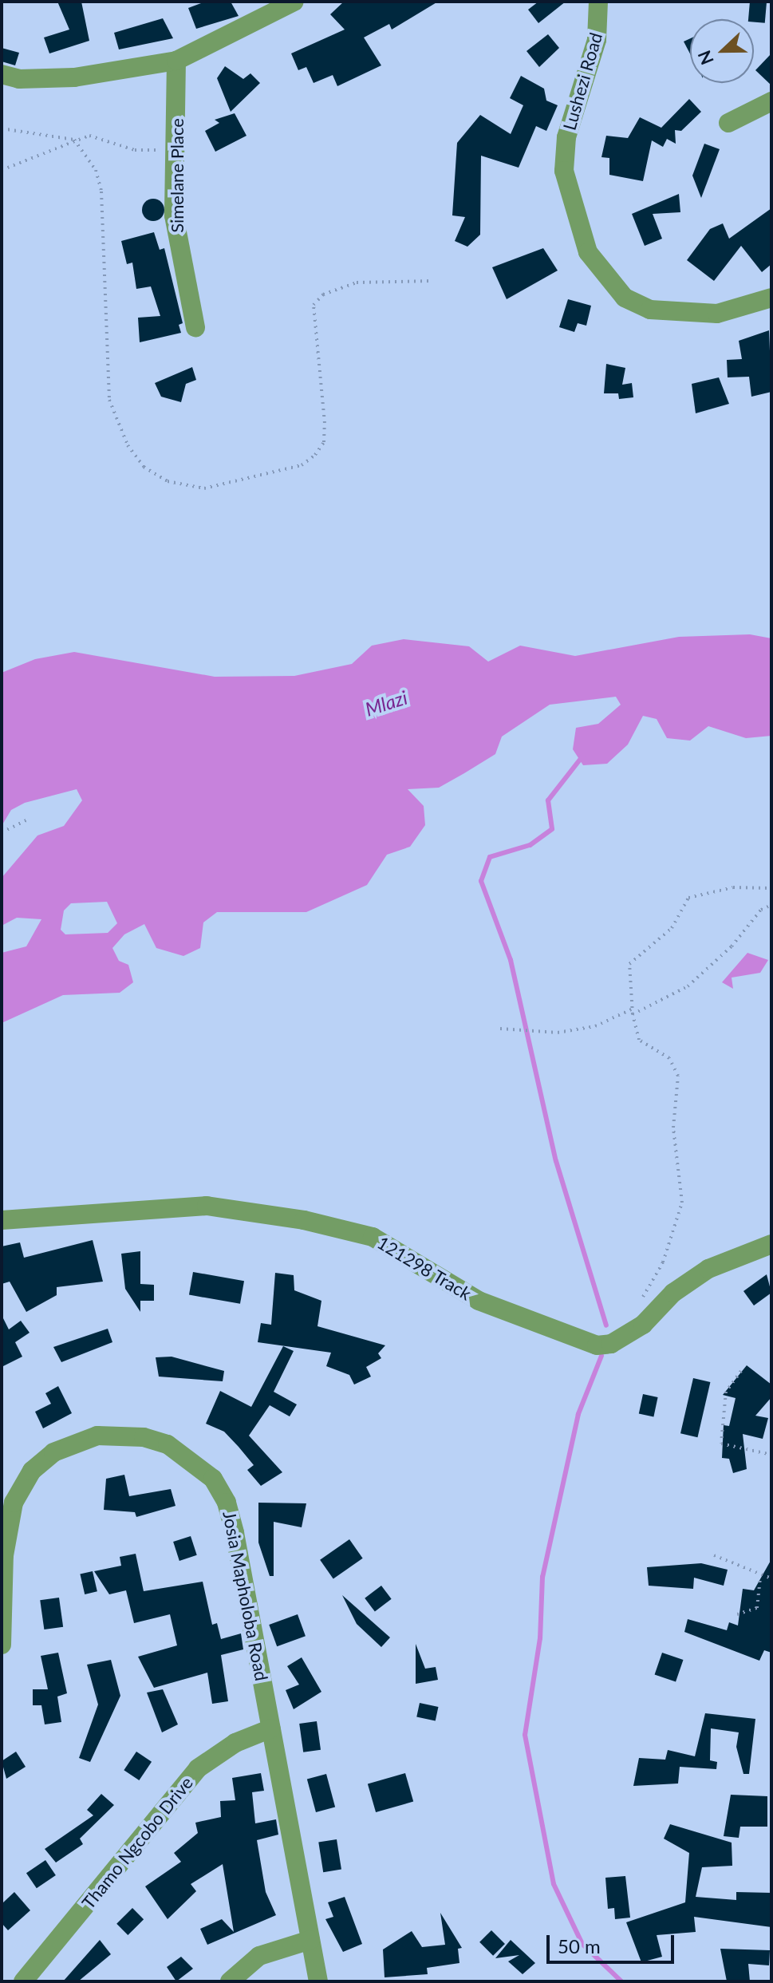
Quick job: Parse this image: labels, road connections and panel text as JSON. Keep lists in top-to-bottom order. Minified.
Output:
{"streets":{"street":["Lushezi Road","Simelane Place","121298 Track","Josia Mapholoba Road","Thamo Ngcobo Drive"]},"crossings":[["Josia Mapholoba Road","Thamo Ngcobo Drive"]],"water":["Mlazi"],"scale_bar":"50 m","north":"left"}
